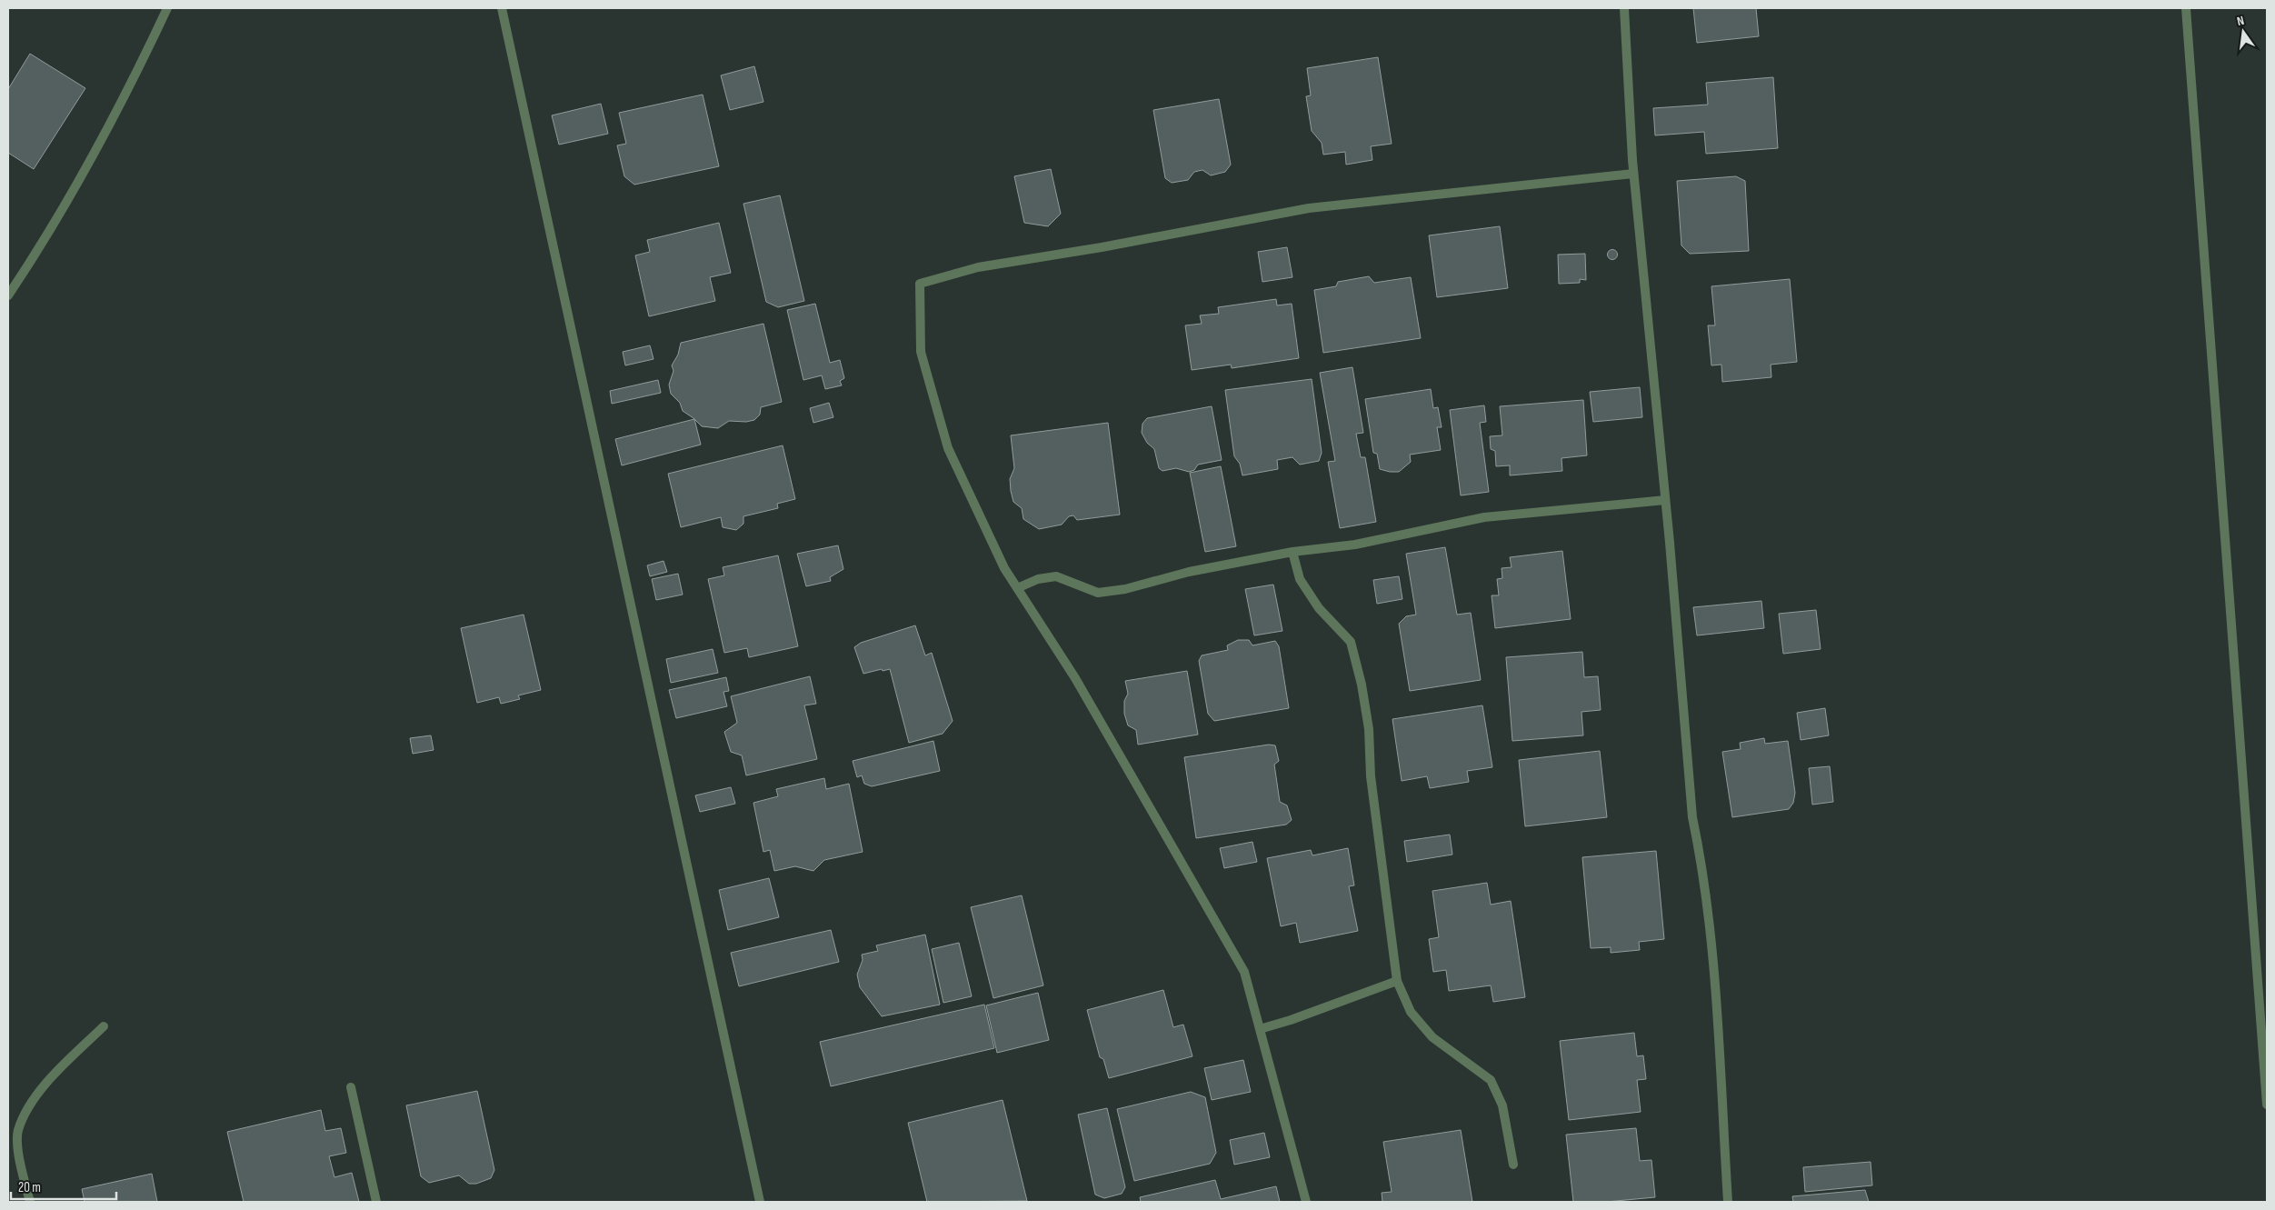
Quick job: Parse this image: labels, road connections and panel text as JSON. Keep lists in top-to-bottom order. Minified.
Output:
{"scale_bar":"20 m","north":"top"}
